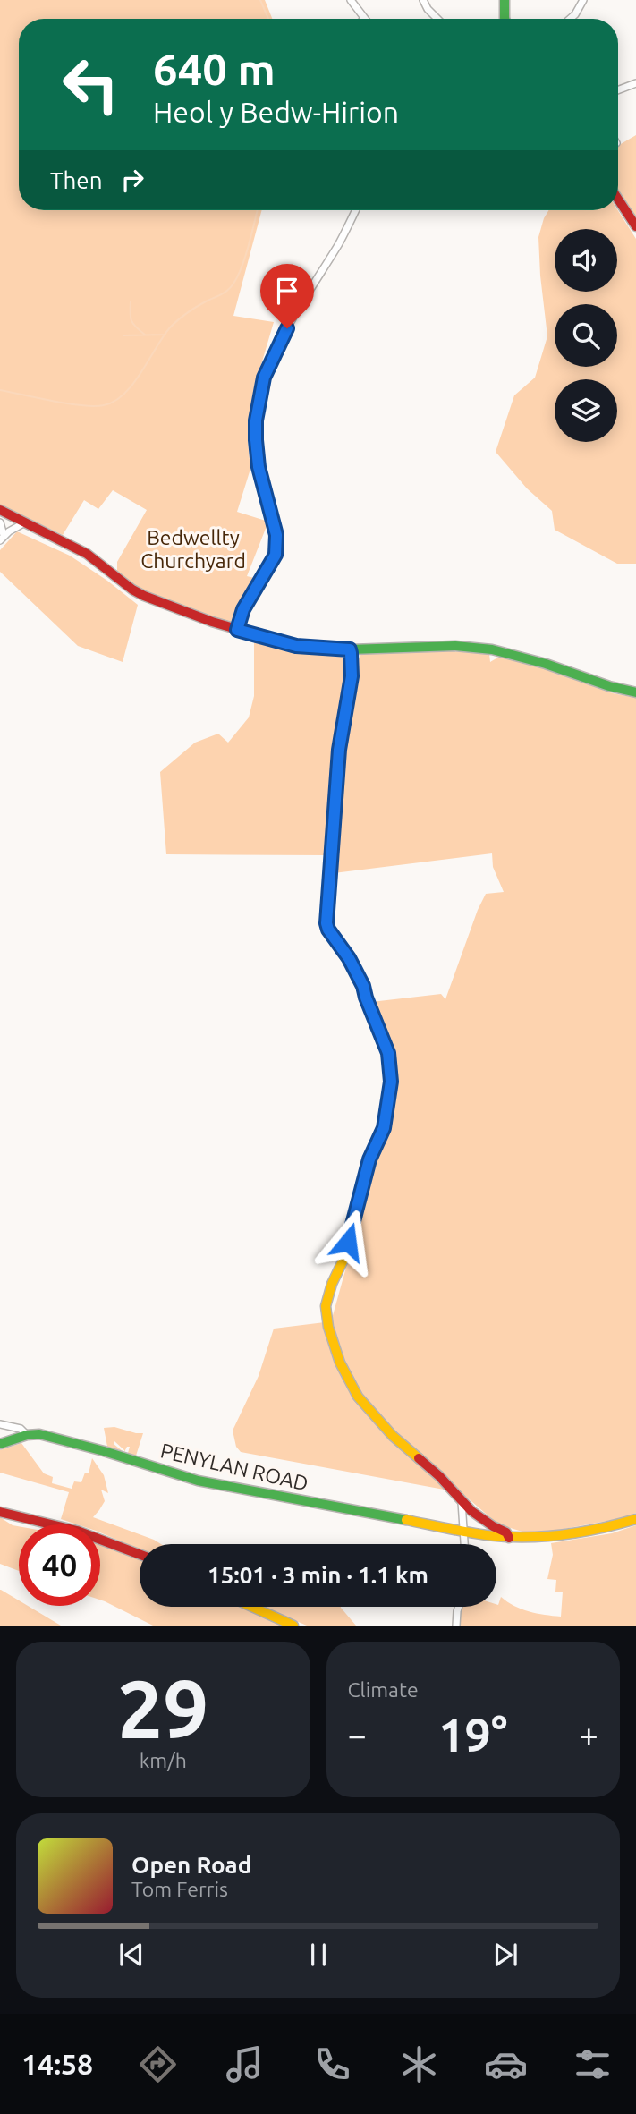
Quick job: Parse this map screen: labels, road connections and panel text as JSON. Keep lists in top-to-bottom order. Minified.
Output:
{"streets":{"street":["PENYLAN ROAD"]},"parks":["Bedwellty Churchyard"],"page":{"turn":["640 m","Heol y Bedw-Hirion"],"then":"Then","limit":"40","trip":"15:01 · 3 min · 1.1 km","tile":[["29","km/h"],"Climate"],"heat":["−","19°","+"],"song":["Open Road","Tom Ferris"],"tabs":"14:58"}}
